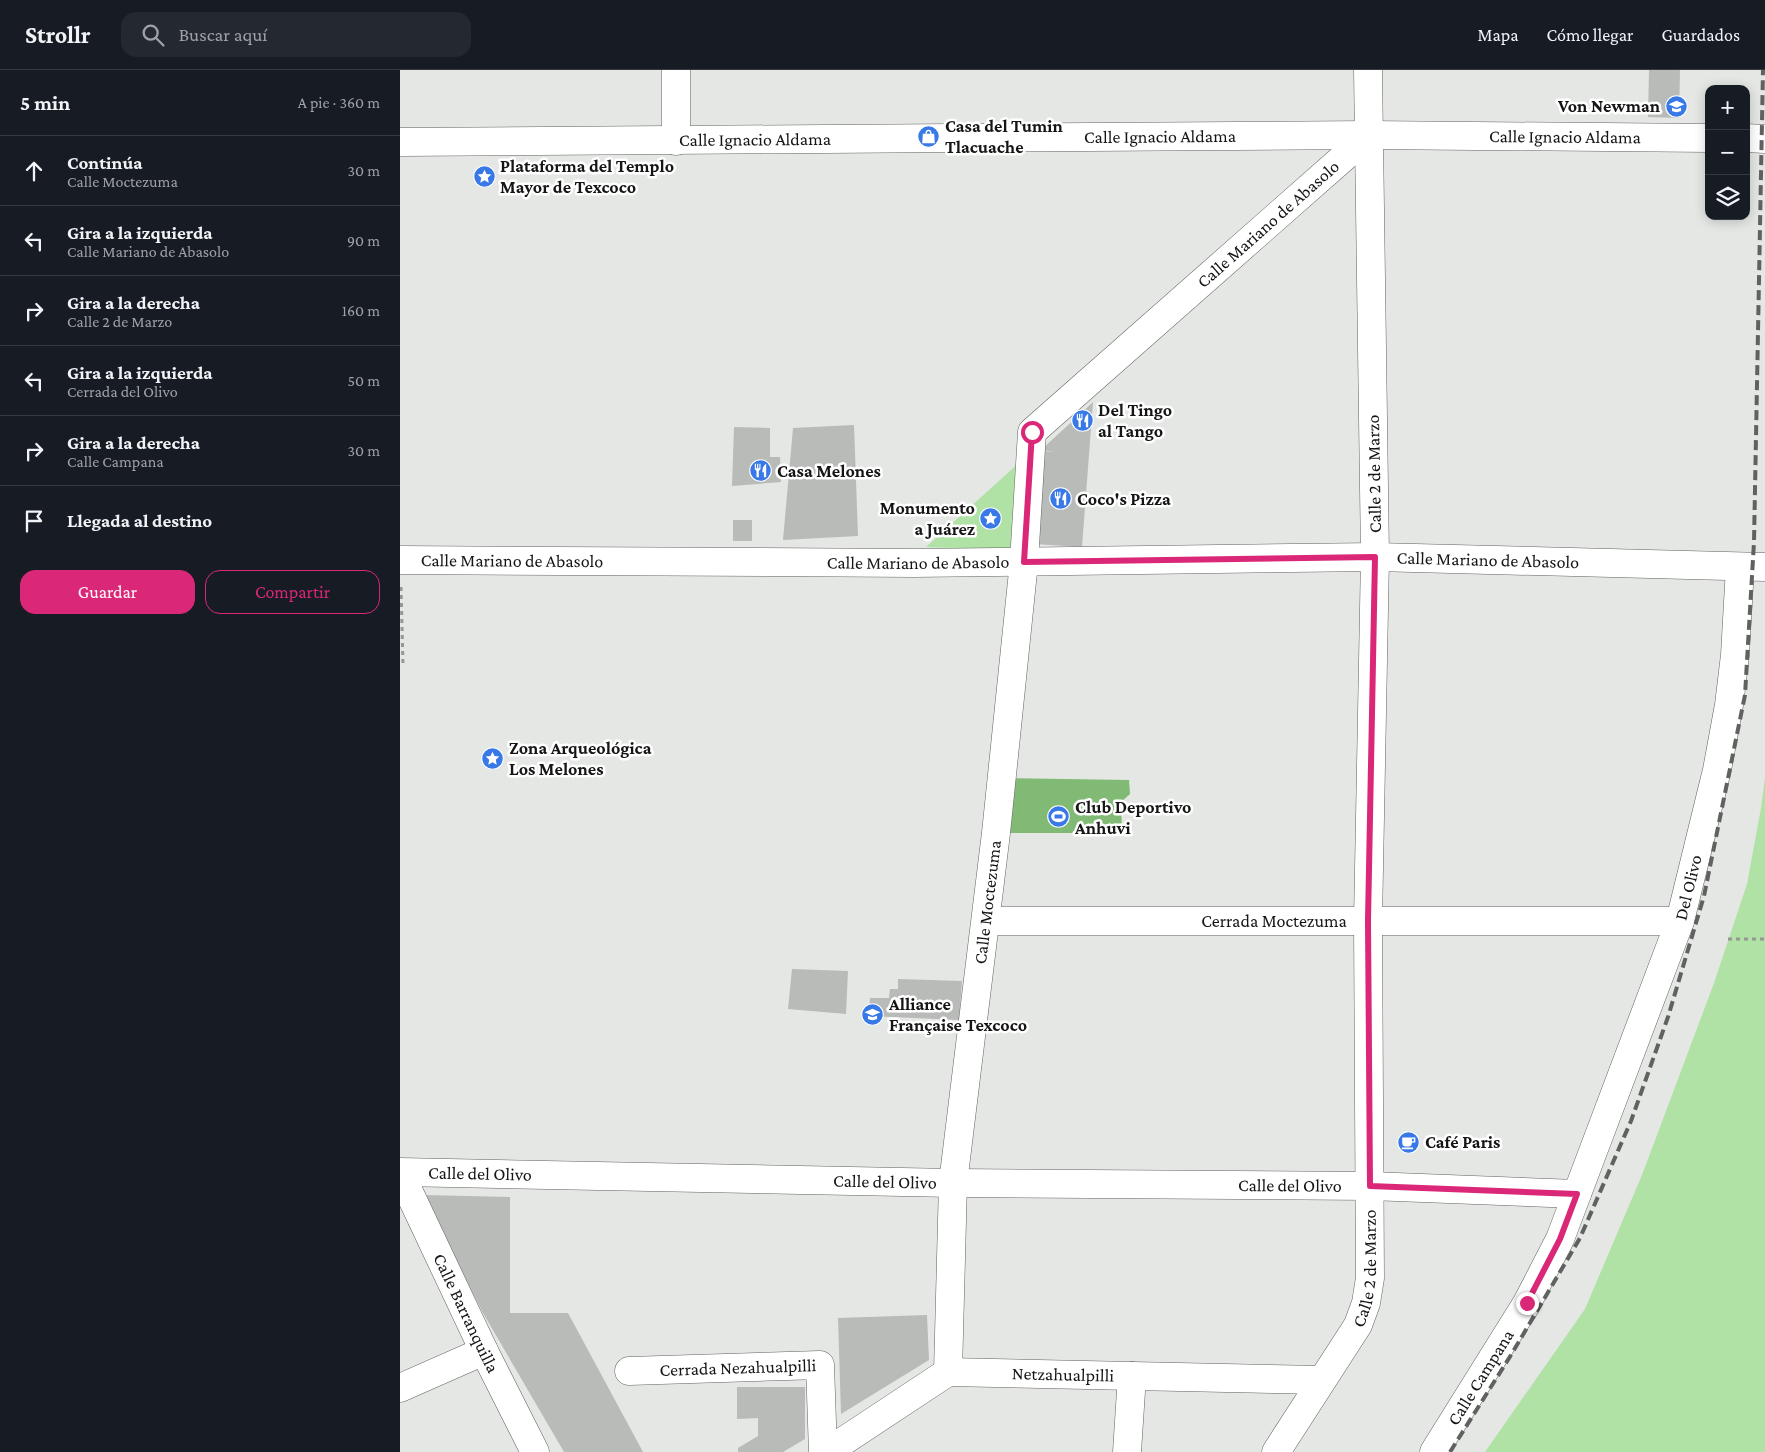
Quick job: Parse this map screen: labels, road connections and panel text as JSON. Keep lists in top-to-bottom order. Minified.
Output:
{"streets":{"street":["Calle Ignacio Aldama","Calle Mariano de Abasolo","Calle 2 de Marzo","Del Olivo","Calle Moctezuma","Cerrada Moctezuma","Calle del Olivo","Calle Barranquilla","Cerrada Nezahualpilli","Netzahualpilli","Calle Campana"]},"crossings":[["Calle Ignacio Aldama","Calle Mariano de Abasolo"],["Calle Ignacio Aldama","Calle 2 de Marzo"],["Calle Mariano de Abasolo","Calle 2 de Marzo"],["Calle Mariano de Abasolo","Del Olivo"],["Calle Mariano de Abasolo","Calle Moctezuma"],["Calle 2 de Marzo","Cerrada Moctezuma"],["Calle 2 de Marzo","Calle del Olivo"],["Calle 2 de Marzo","Netzahualpilli"],["Del Olivo","Cerrada Moctezuma"],["Del Olivo","Calle del Olivo"],["Del Olivo","Calle Campana"],["Calle Moctezuma","Cerrada Moctezuma"],["Calle Moctezuma","Calle del Olivo"],["Calle Moctezuma","Netzahualpilli"],["Calle del Olivo","Calle Barranquilla"],["Calle del Olivo","Calle Campana"]],"places":{"school or university":["Von Newman","Alliance Française Texcoco"],"shop":["Casa del Tumin Tlacuache"],"place":["Plataforma del Templo Mayor de Texcoco","Monumento a Juárez","Zona Arqueológica Los Melones"],"restaurant":["Del Tingo al Tango","Casa Melones","Coco's Pizza"],"sports":["Club Deportivo Anhuvi"],"cafe":["Café Paris"]},"page":{"header":"Strollr","search":"Buscar aquí","nav":["Mapa","Cómo llegar","Guardados"],"heading":["5 min","A pie · 360 m"],"map_buttons":["+","−"],"list":[["Continúa","Calle Moctezuma","30 m"],["Gira a la izquierda","Calle Mariano de Abasolo","90 m"],["Gira a la derecha","Calle 2 de Marzo","160 m"],["Gira a la izquierda","Cerrada del Olivo","50 m"],["Gira a la derecha","Calle Campana","30 m"],"Llegada al destino"],"buttons":["Guardar","Compartir"]}}
